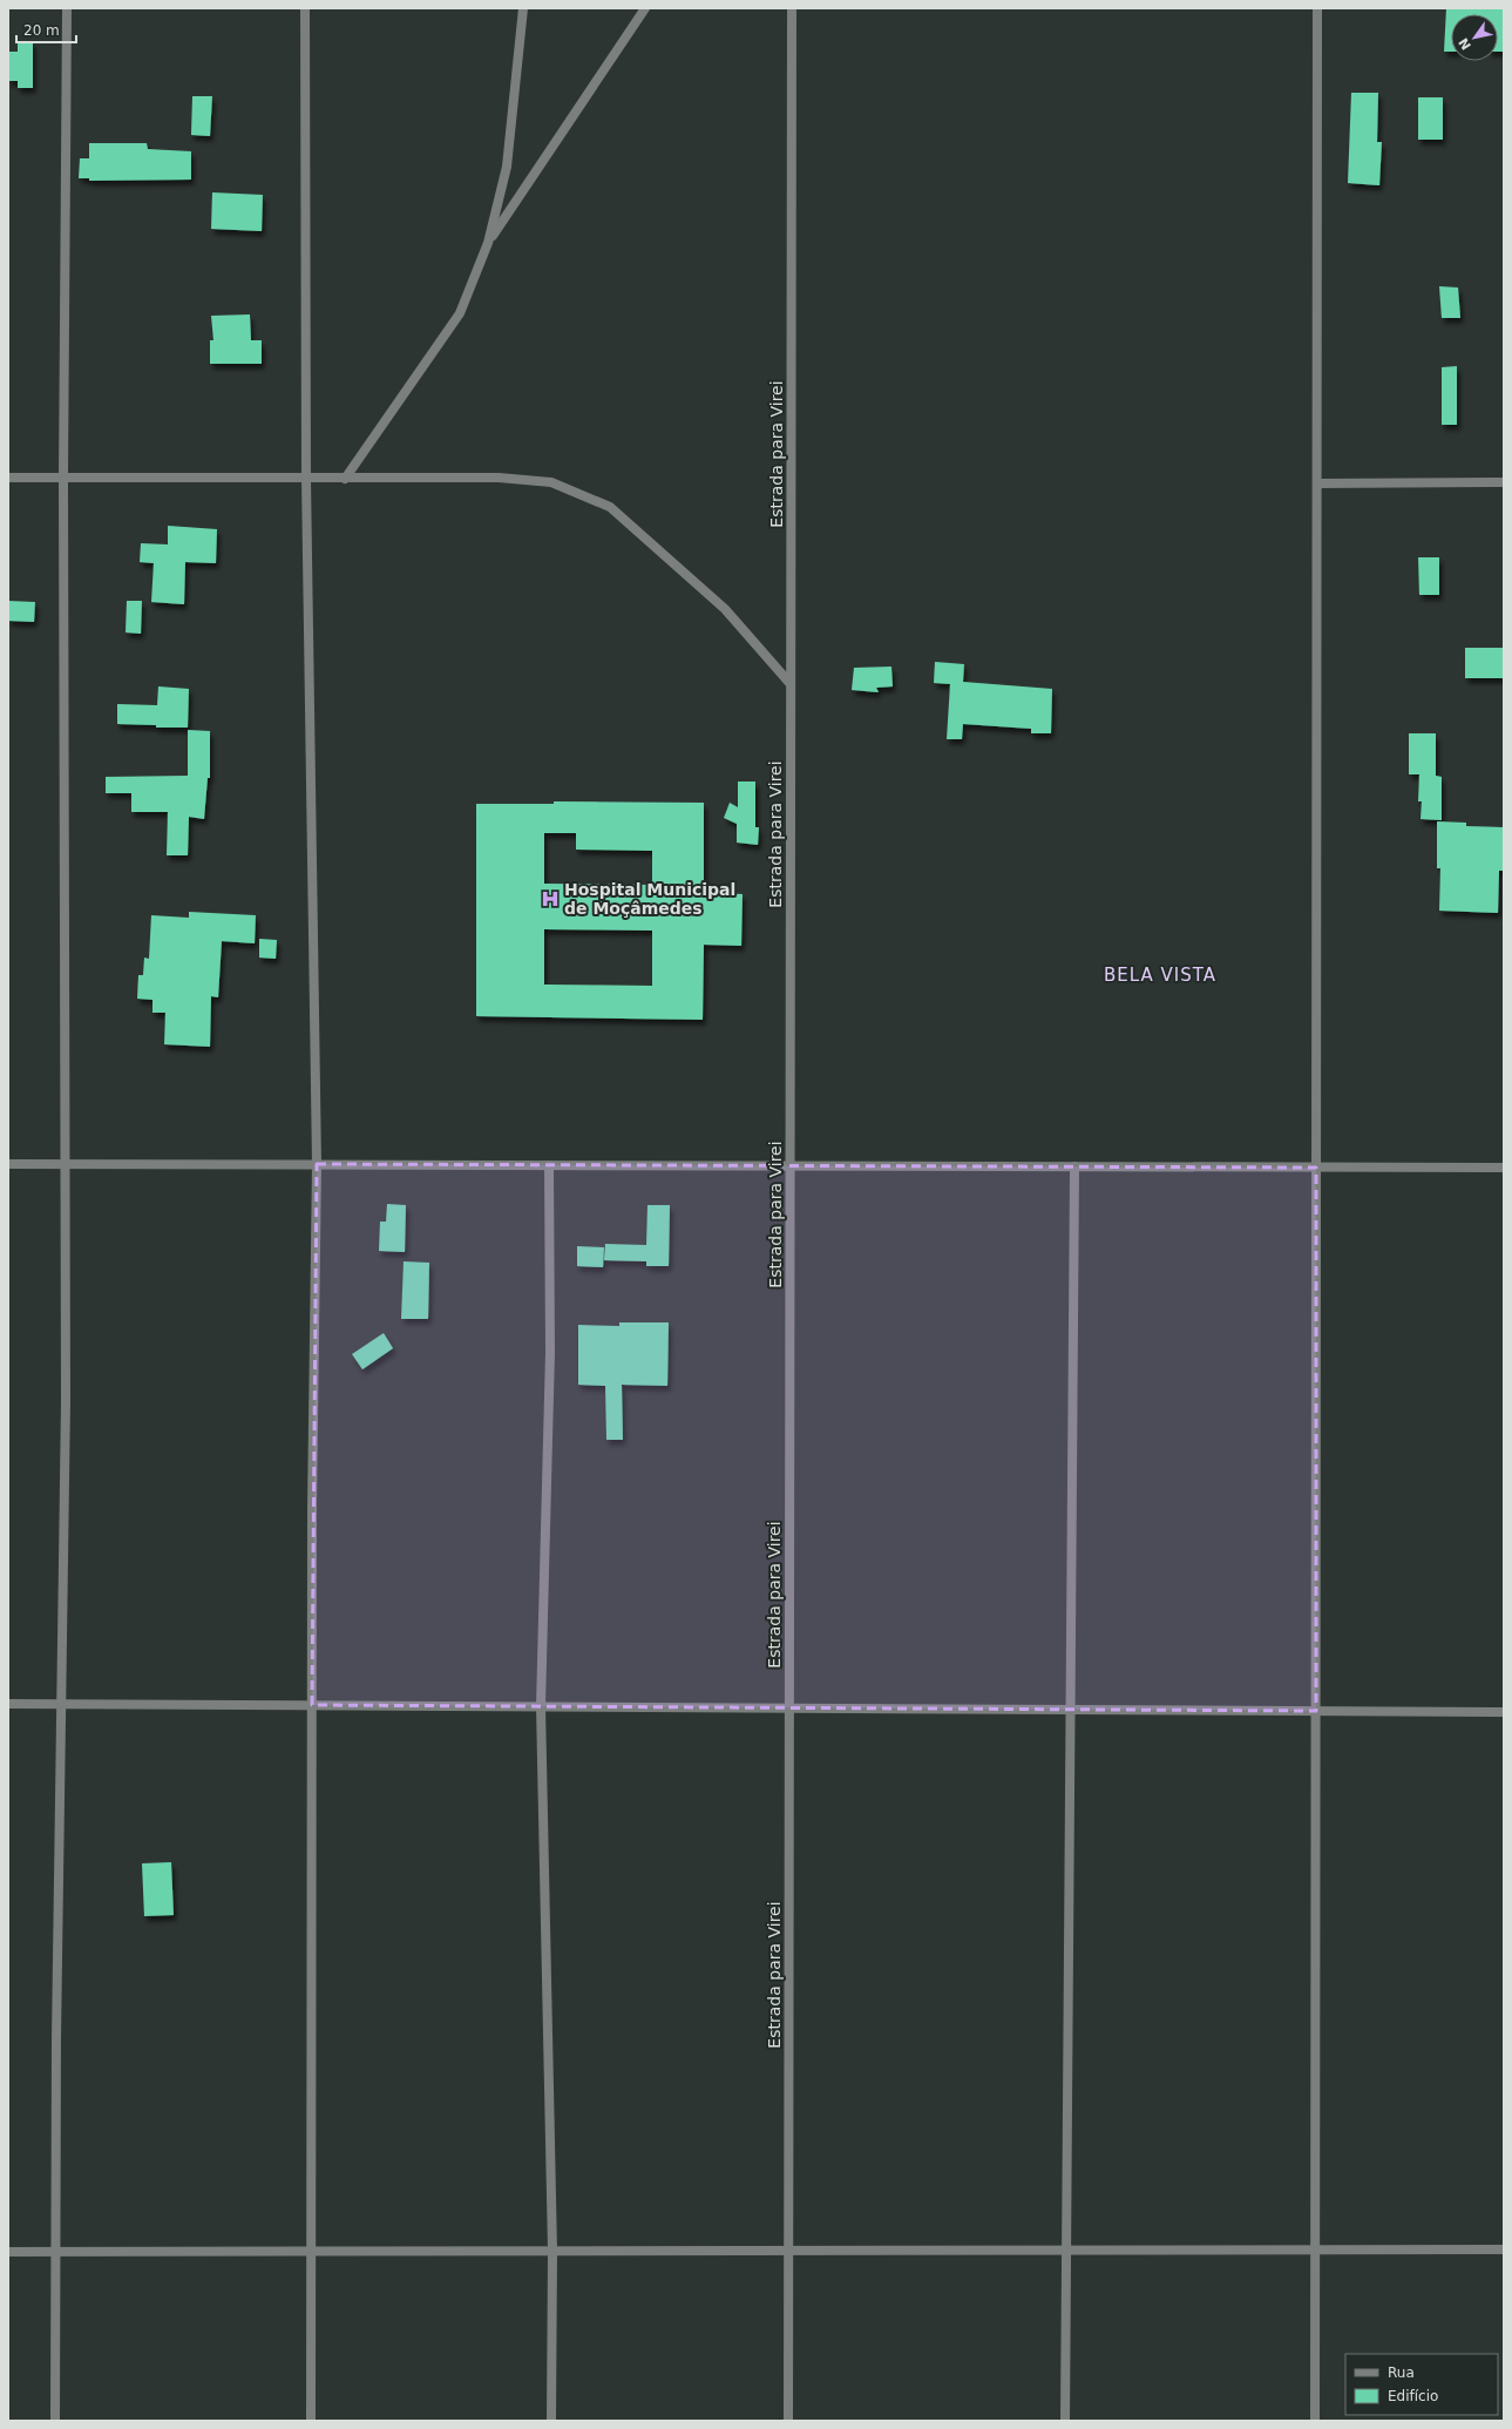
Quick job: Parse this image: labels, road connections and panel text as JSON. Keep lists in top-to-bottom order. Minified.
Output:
{"streets":{"street":["Estrada para Virei"]},"districts":["BELA VISTA"],"places":{"hospital":["Hospital Municipal de Moçâmedes"]},"legend":["Rua","Edifício"],"scale_bar":"20 m","north":"bottom left"}
